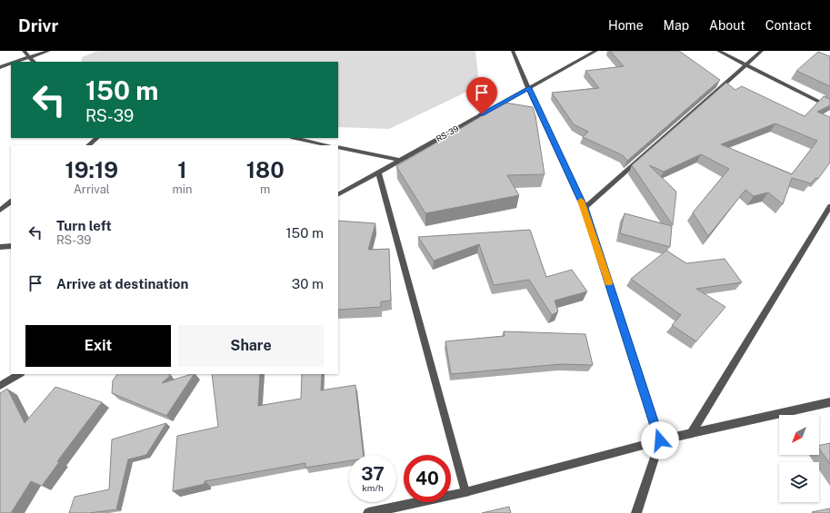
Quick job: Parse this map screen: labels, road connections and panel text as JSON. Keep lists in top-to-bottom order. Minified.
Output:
{"streets":{"street":["RS-39"]},"north":"bottom left","page":{"header":"Drivr","nav":["Home","Map","About","Contact"],"turn":["150 m","RS-39"],"eta":["19:19","Arrival","1","min","180","m"],"list":[{"name":"Turn left","note":"RS-39","value":"150 m"},{"name":"Arrive at destination","value":"30 m"}],"buttons":["Exit","Share"],"speed":"37 km/h","limit":"40"}}
